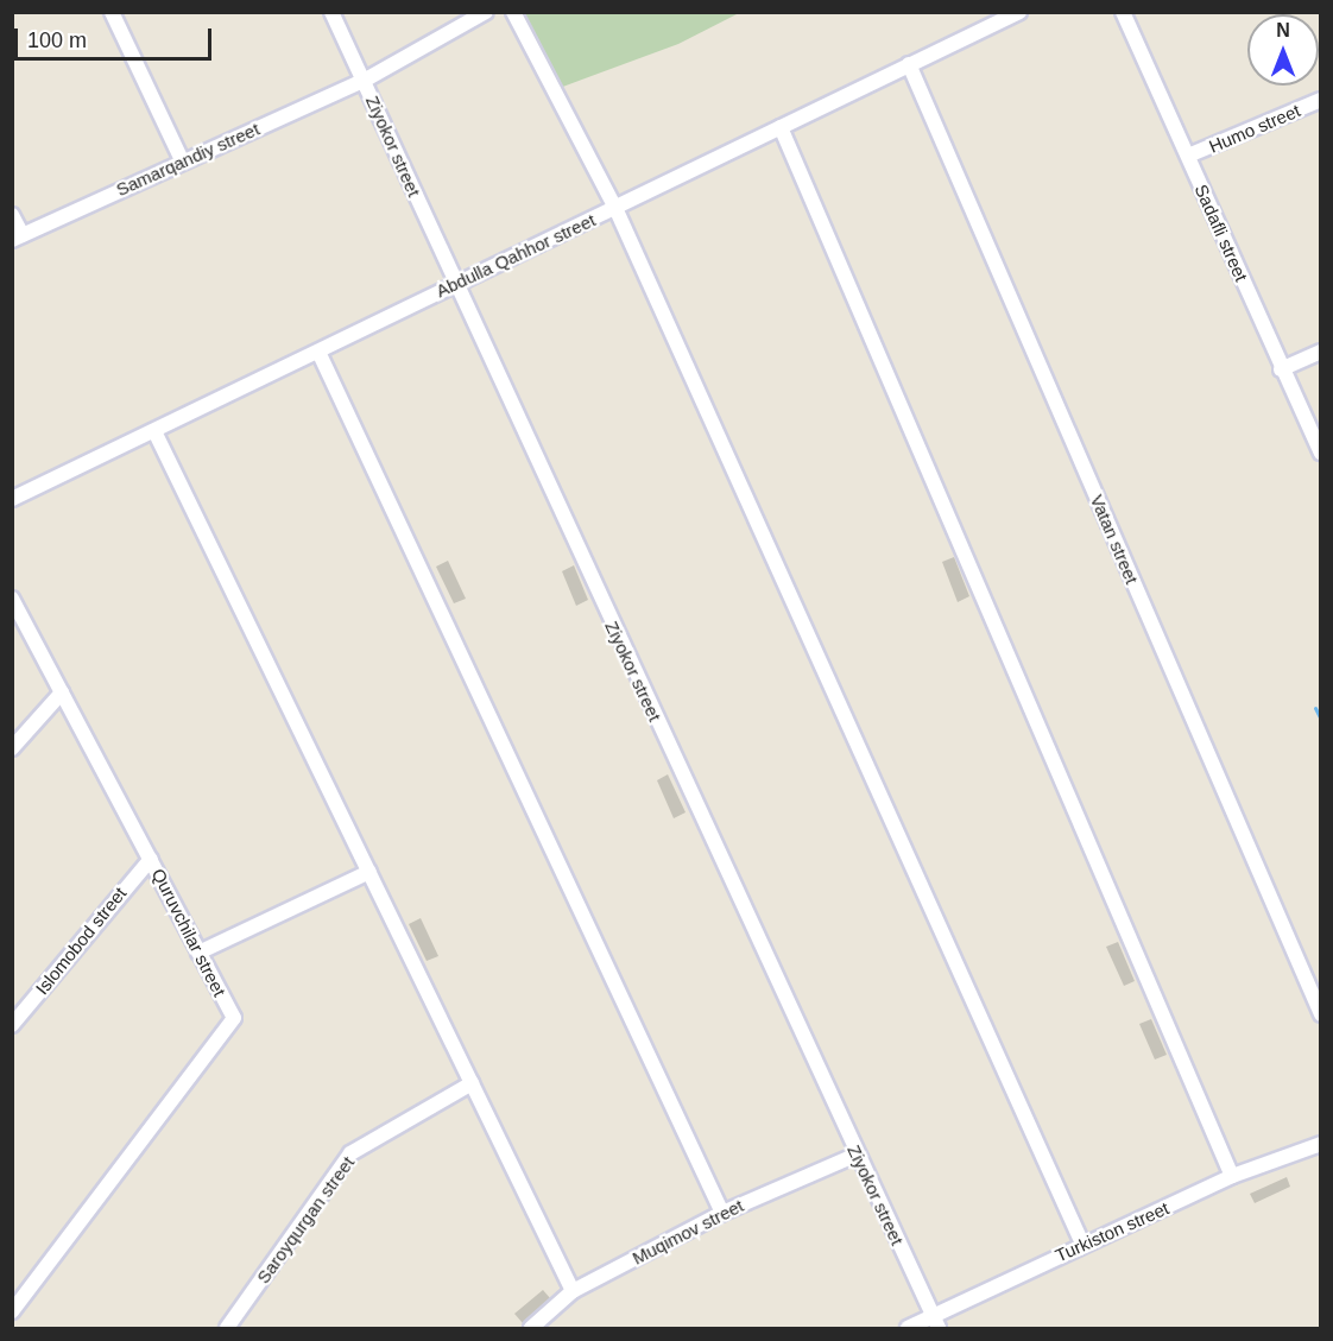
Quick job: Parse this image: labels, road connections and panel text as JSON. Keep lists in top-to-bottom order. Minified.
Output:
{"streets":{"street":["Humo street","Ziyokor street","Samarqandiy street","Sadafli street","Abdulla Qahhor street","Vatan street","Quruvchilar street","Islomobod street","Saroyqurgan street","Muqimov street","Turkiston street"]},"crossings":[["Humo street","Sadafli street"],["Ziyokor street","Samarqandiy street"],["Ziyokor street","Abdulla Qahhor street"],["Ziyokor street","Muqimov street"],["Ziyokor street","Turkiston street"],["Abdulla Qahhor street","Vatan street"],["Quruvchilar street","Islomobod street"]],"scale_bar":"100 m","north":"top"}
